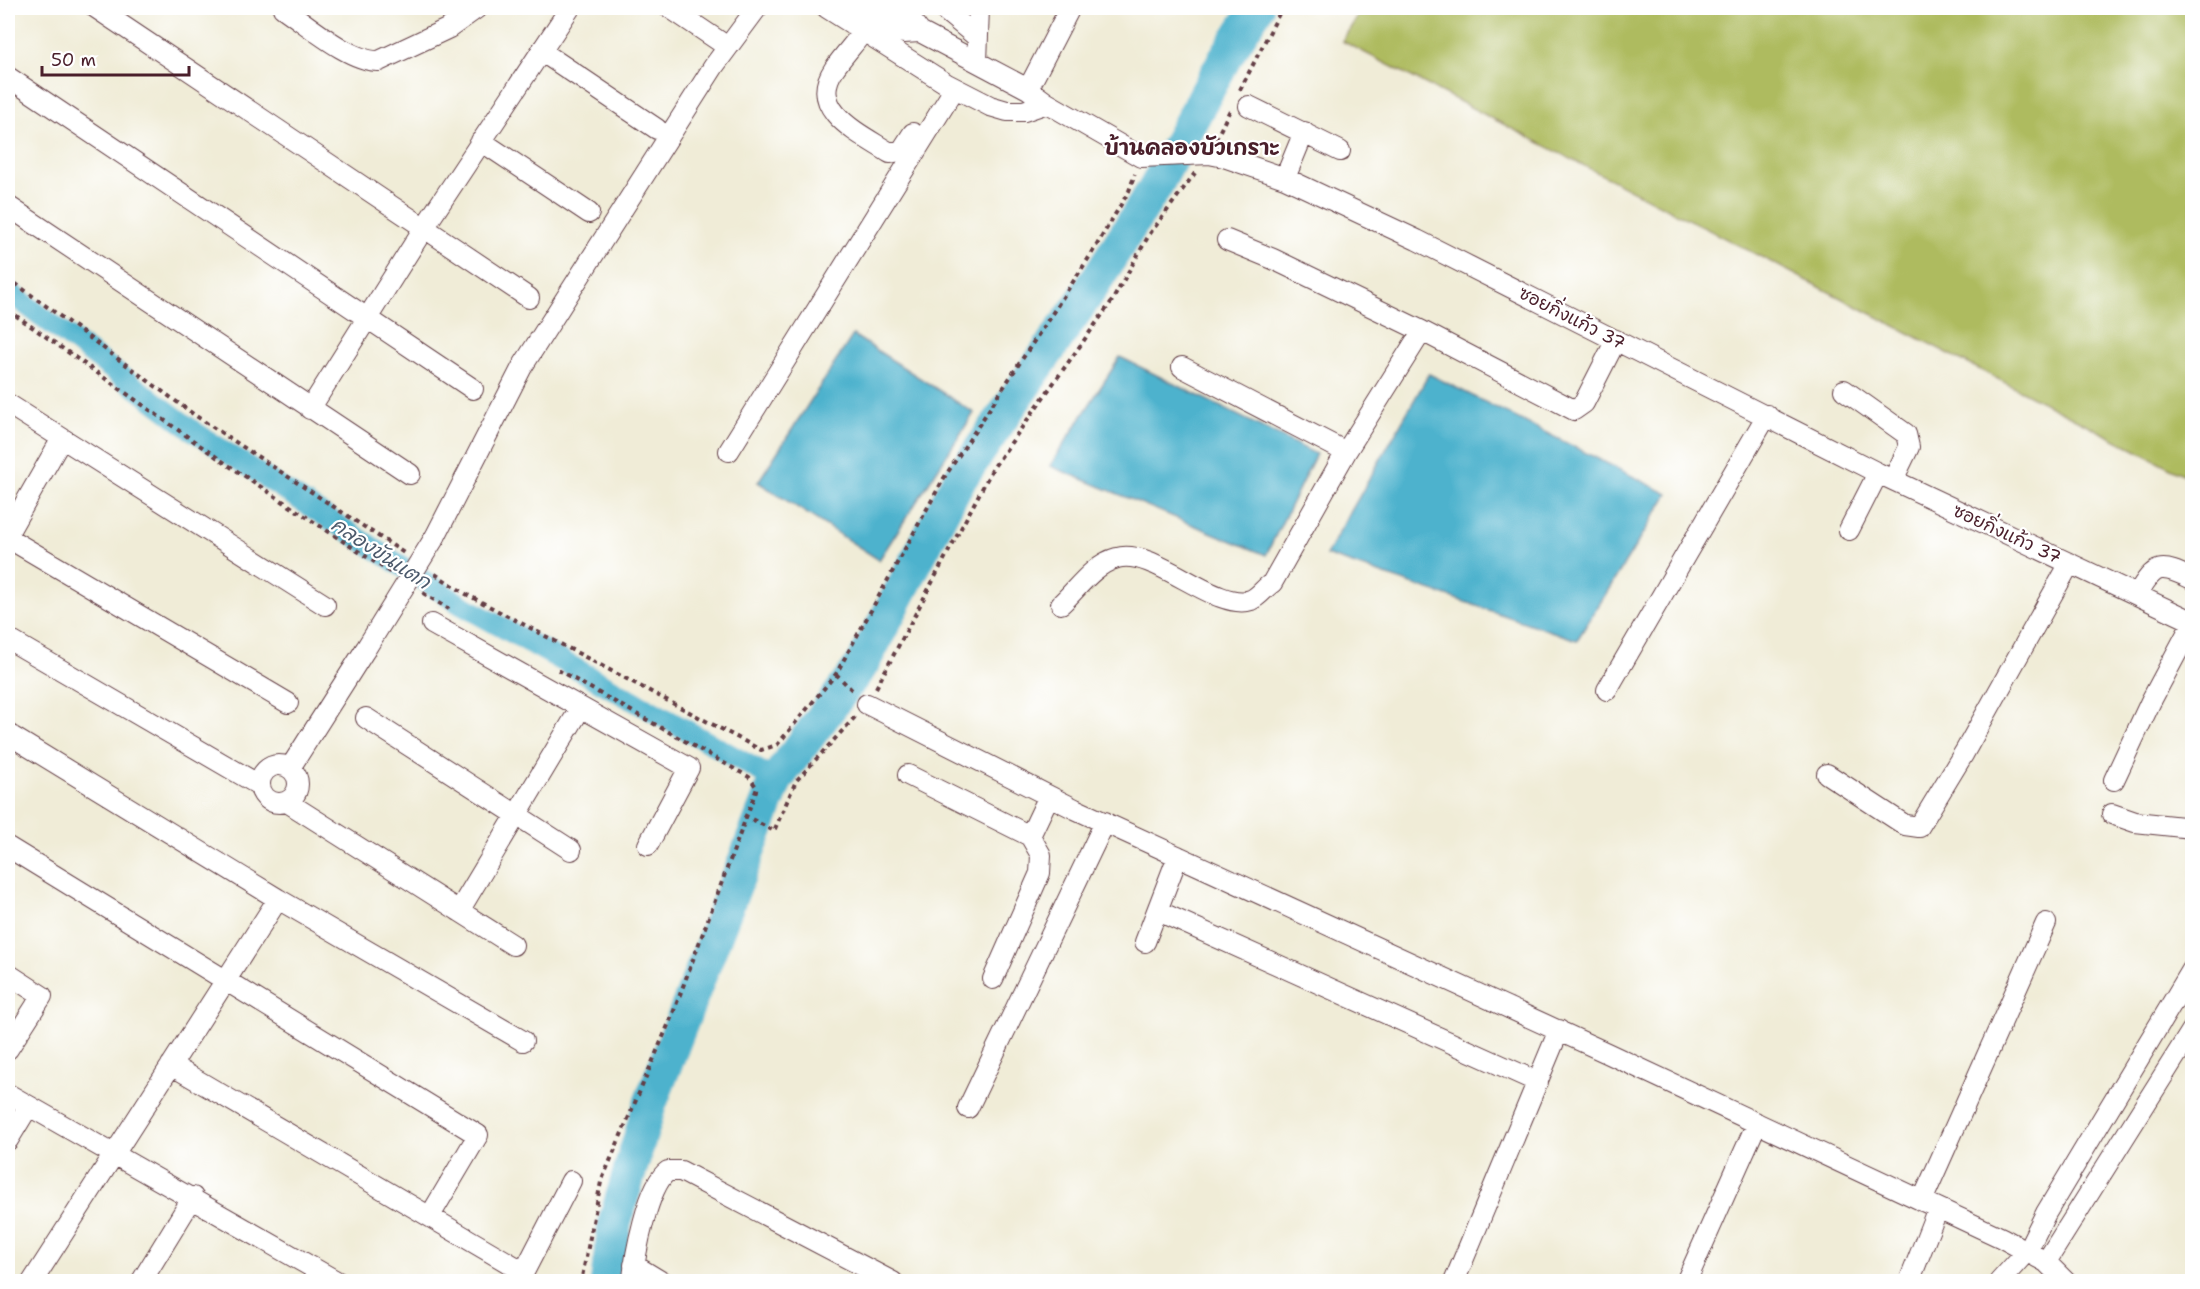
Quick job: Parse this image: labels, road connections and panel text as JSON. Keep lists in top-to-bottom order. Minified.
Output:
{"streets":{"street":["ซอยกิ่งแก้ว 37"]},"districts":["บ้านคลองบัวเกราะ"],"water":["คลองขันแตก"],"scale_bar":"50 m"}
